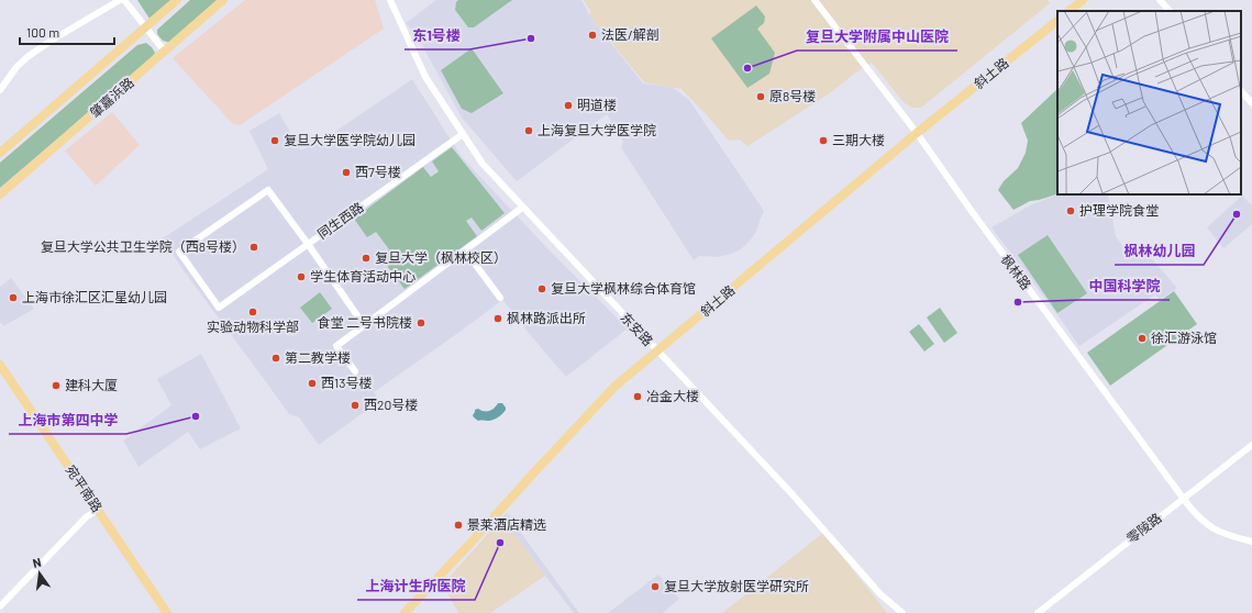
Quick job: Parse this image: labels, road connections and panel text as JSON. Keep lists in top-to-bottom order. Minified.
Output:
{"streets":{"main road":["斜土路","肇嘉浜路","宛平南路"],"street":["同生西路","枫林路","东安路","零陵路"]},"crossings":[["斜土路","枫林路"],["斜土路","东安路"],["同生西路","东安路"],["枫林路","零陵路"]],"places":["法医/解剖","东1号楼","复旦大学附属中山医院","原8号楼","明道楼","上海复旦大学医学院","复旦大学医学院幼儿园","三期大楼","西7号楼","护理学院食堂","枫林幼儿园","复旦大学公共卫生学院（西8号楼）","复旦大学（枫林校区）","学生体育活动中心","复旦大学枫林综合体育馆","上海市徐汇区汇星幼儿园","中国科学院","实验动物科学部","枫林路派出所","食堂 二号书院楼","徐汇游泳馆","第二教学楼","西13号楼","建科大厦","冶金大楼","西20号楼","上海市第四中学","景莱酒店精选","上海计生所医院","复旦大学放射医学研究所"],"scale_bar":"100 m","north":"top"}
